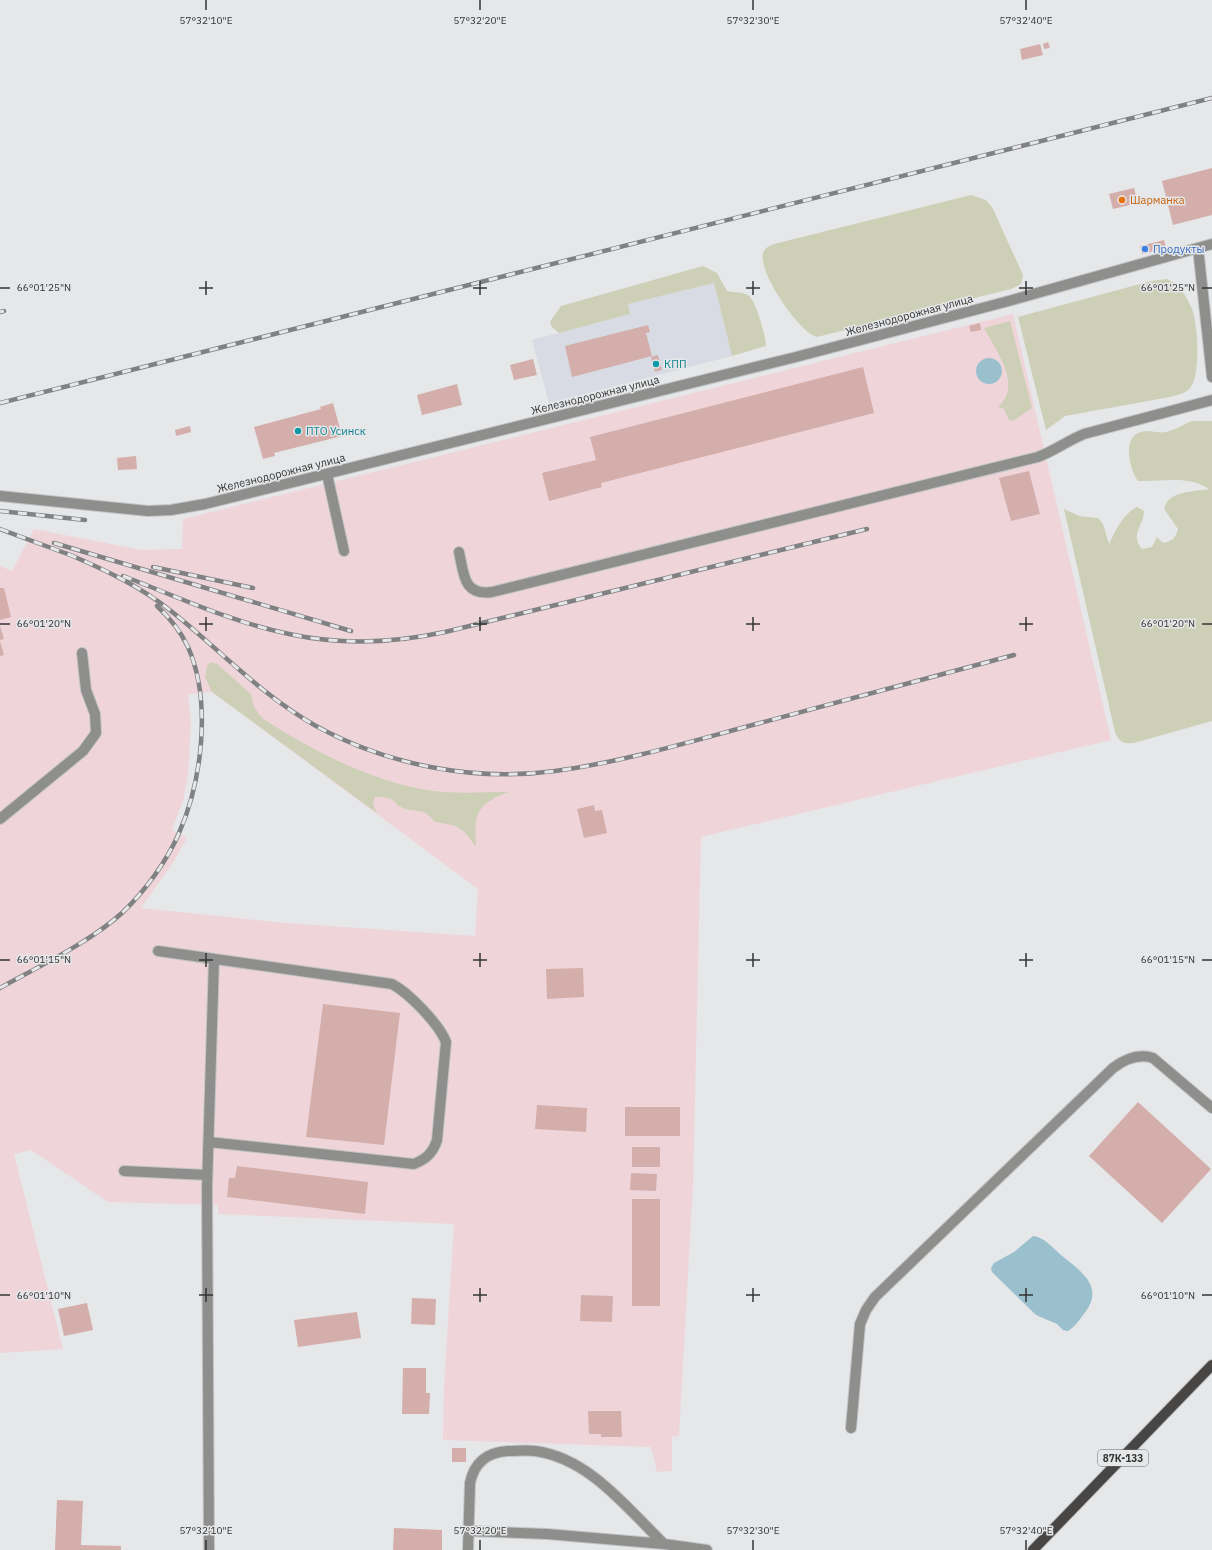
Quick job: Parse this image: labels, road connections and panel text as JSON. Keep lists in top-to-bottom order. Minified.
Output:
{"streets":{"main road":["87К-133"],"street":["Железнодорожная улица"]},"places":["Шарманка","Прoдукты","КПП","ПТО Усинск"],"coordinates":["57°32'10\"E","57°32'20\"E","57°32'30\"E","57°32'40\"E","66°01'25\"N","66°01'20\"N","66°01'15\"N","66°01'10\"N"]}
